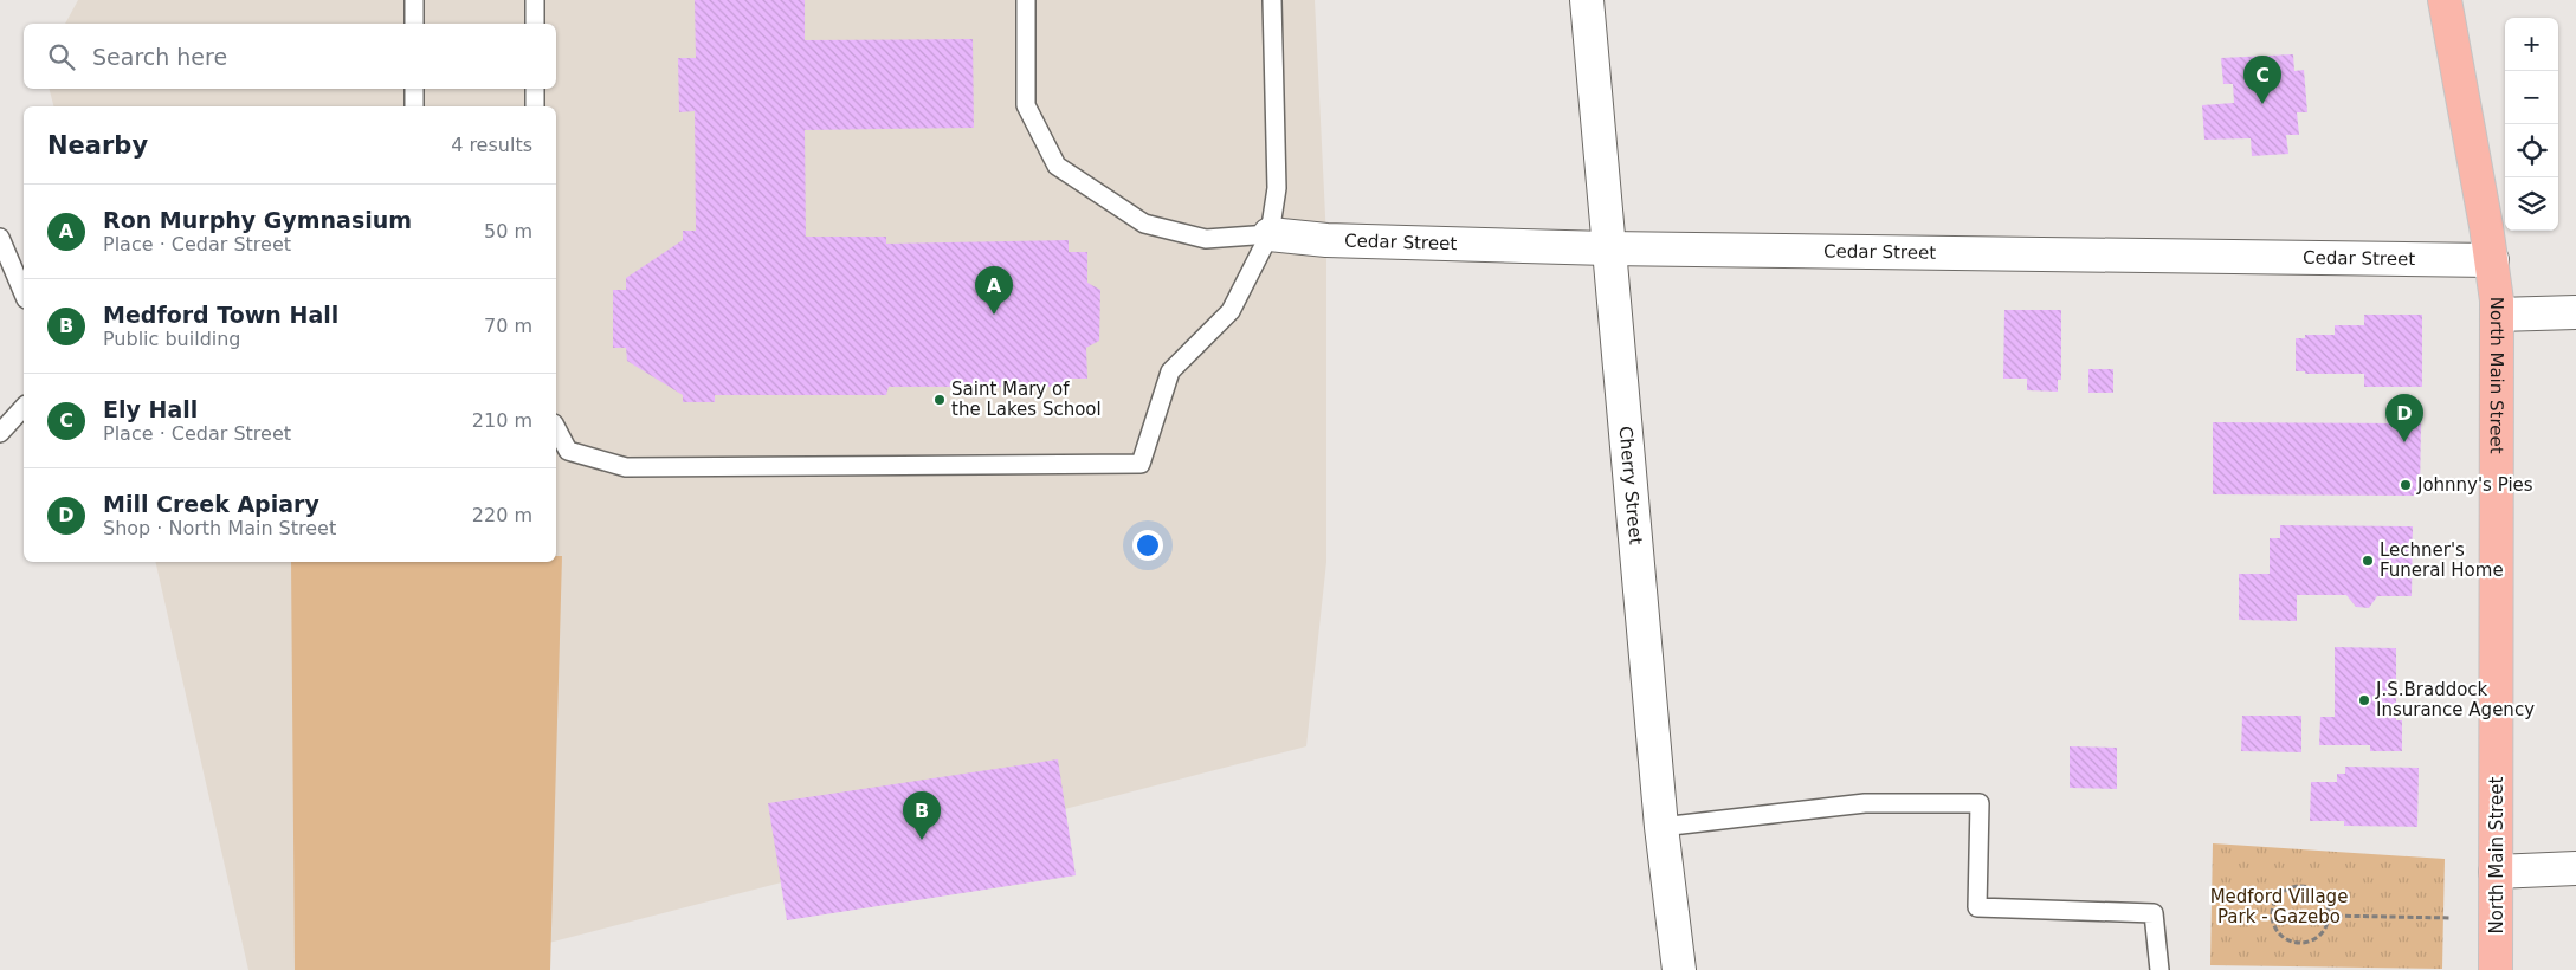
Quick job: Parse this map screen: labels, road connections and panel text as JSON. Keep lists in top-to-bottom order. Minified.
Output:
{"streets":{"main road":["North Main Street"],"street":["Cedar Street","Cherry Street"]},"crossings":[["Cedar Street","North Main Street"],["Cedar Street","Cherry Street"]],"parks":["Medford Village Park - Gazebo"],"places":["Saint Mary of the Lakes School","Johnny's Pies","Lechner's Funeral Home","J.S.Braddock Insurance Agency"],"page":{"map_buttons":["+","−"],"search":"Search here","pins":["C","A","D","B"],"heading":["Nearby","4 results"],"list":[{"mark":"A","name":"Ron Murphy Gymnasium","note":"Place · Cedar Street","value":"50 m"},{"mark":"B","name":"Medford Town Hall","note":"Public building","value":"70 m"},{"mark":"C","name":"Ely Hall","note":"Place · Cedar Street","value":"210 m"},{"mark":"D","name":"Mill Creek Apiary","note":"Shop · North Main Street","value":"220 m"}]}}
